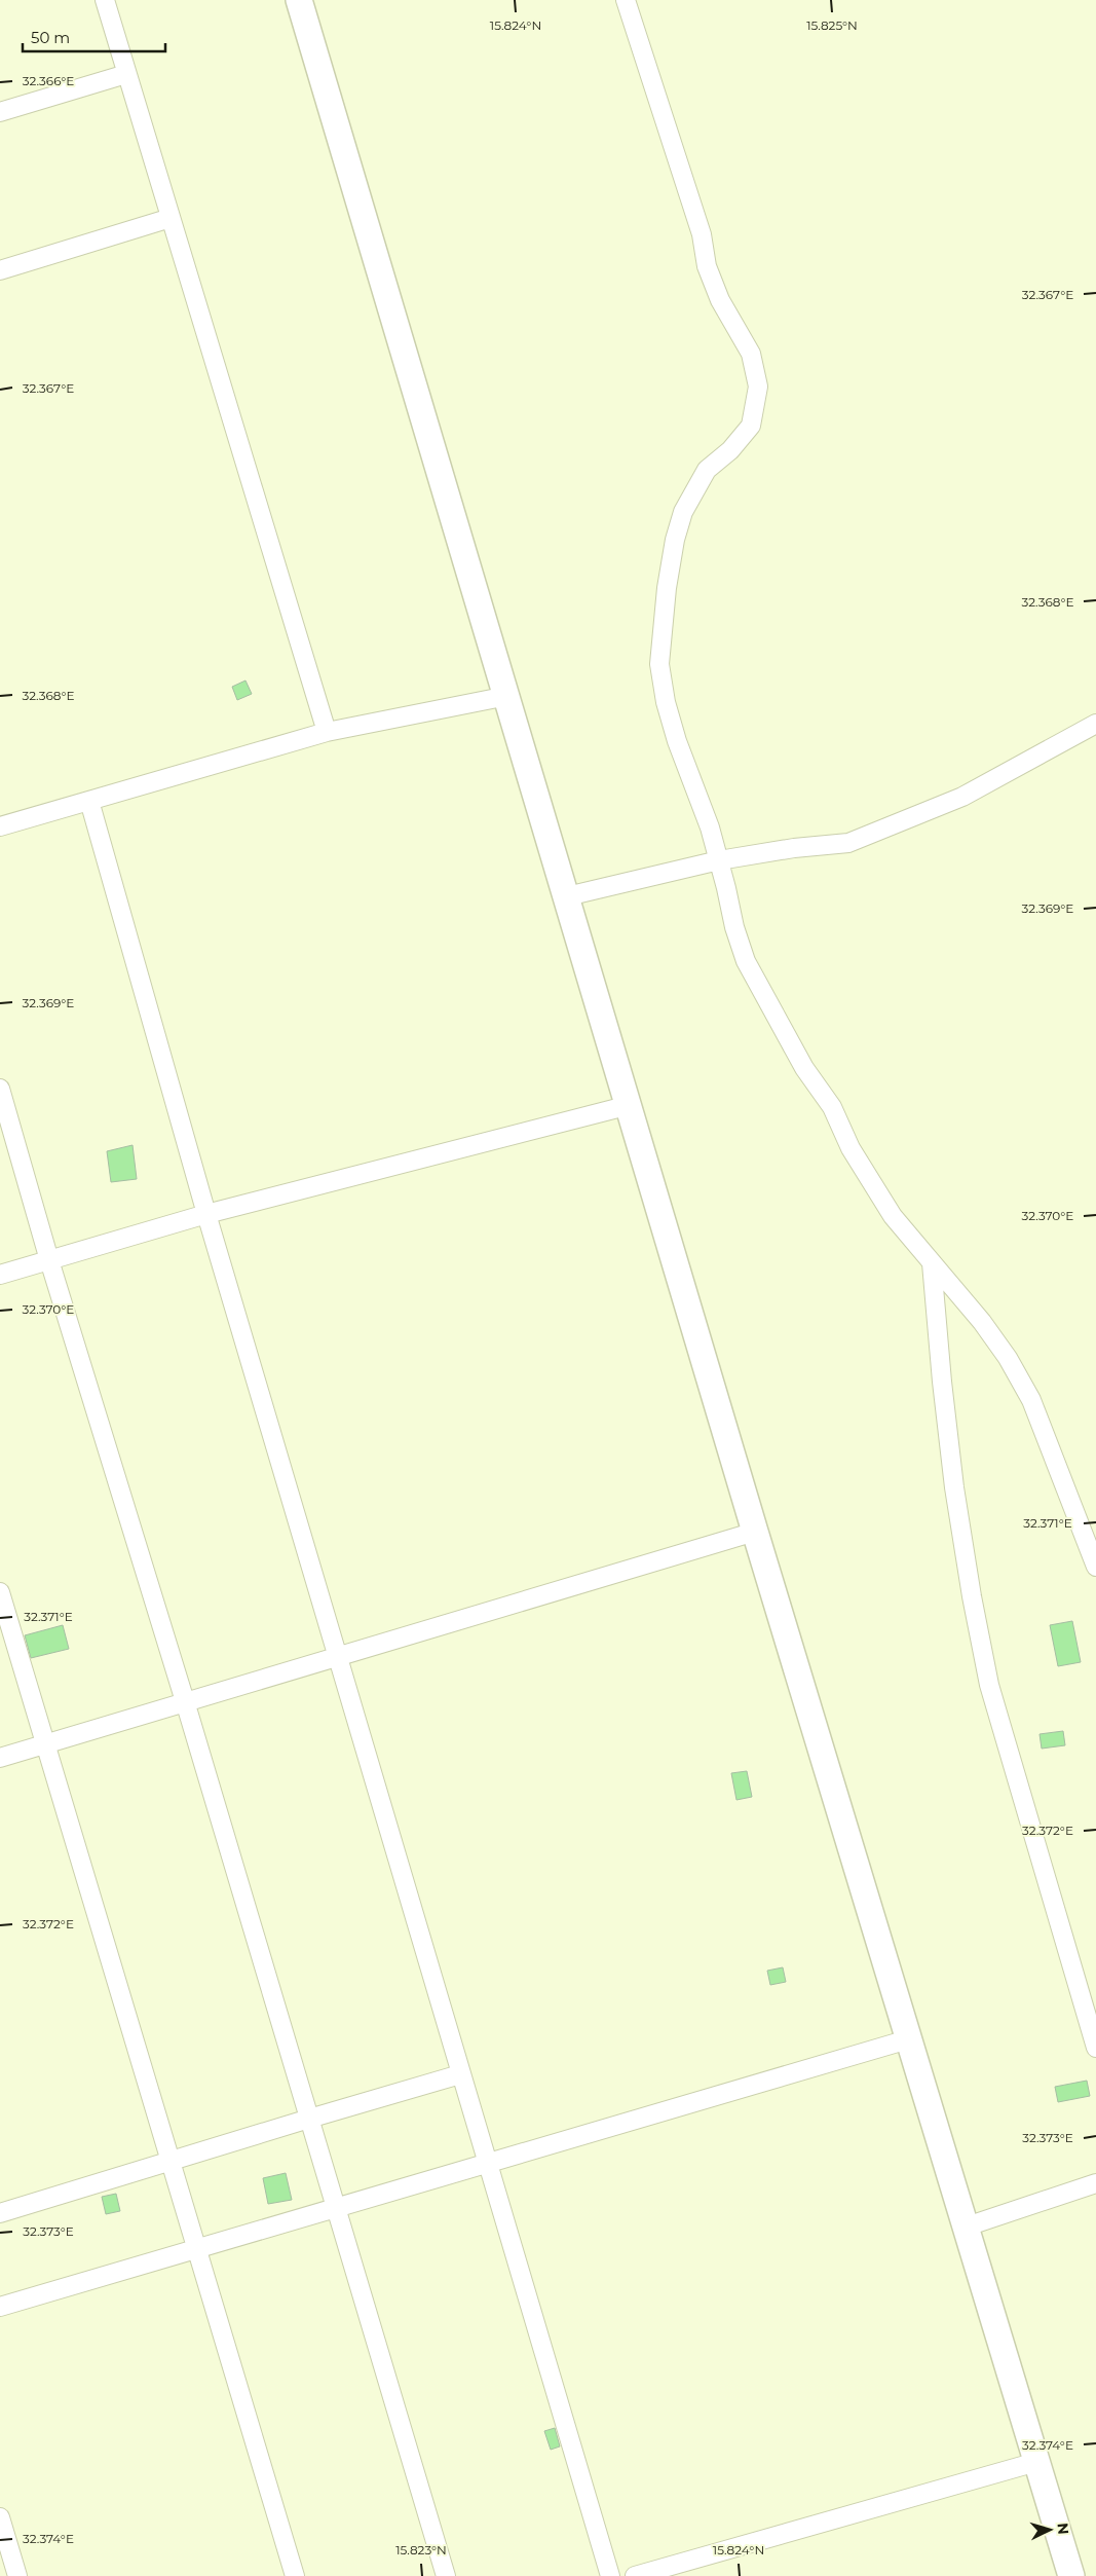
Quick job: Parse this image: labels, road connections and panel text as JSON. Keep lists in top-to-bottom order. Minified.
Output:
{"scale_bar":"50 m","north":"right","coordinates":["15.824°N","15.825°N","32.366°E","32.367°E","32.368°E","32.369°E","32.370°E","32.371°E","32.372°E","32.373°E","32.374°E","15.823°N"]}
